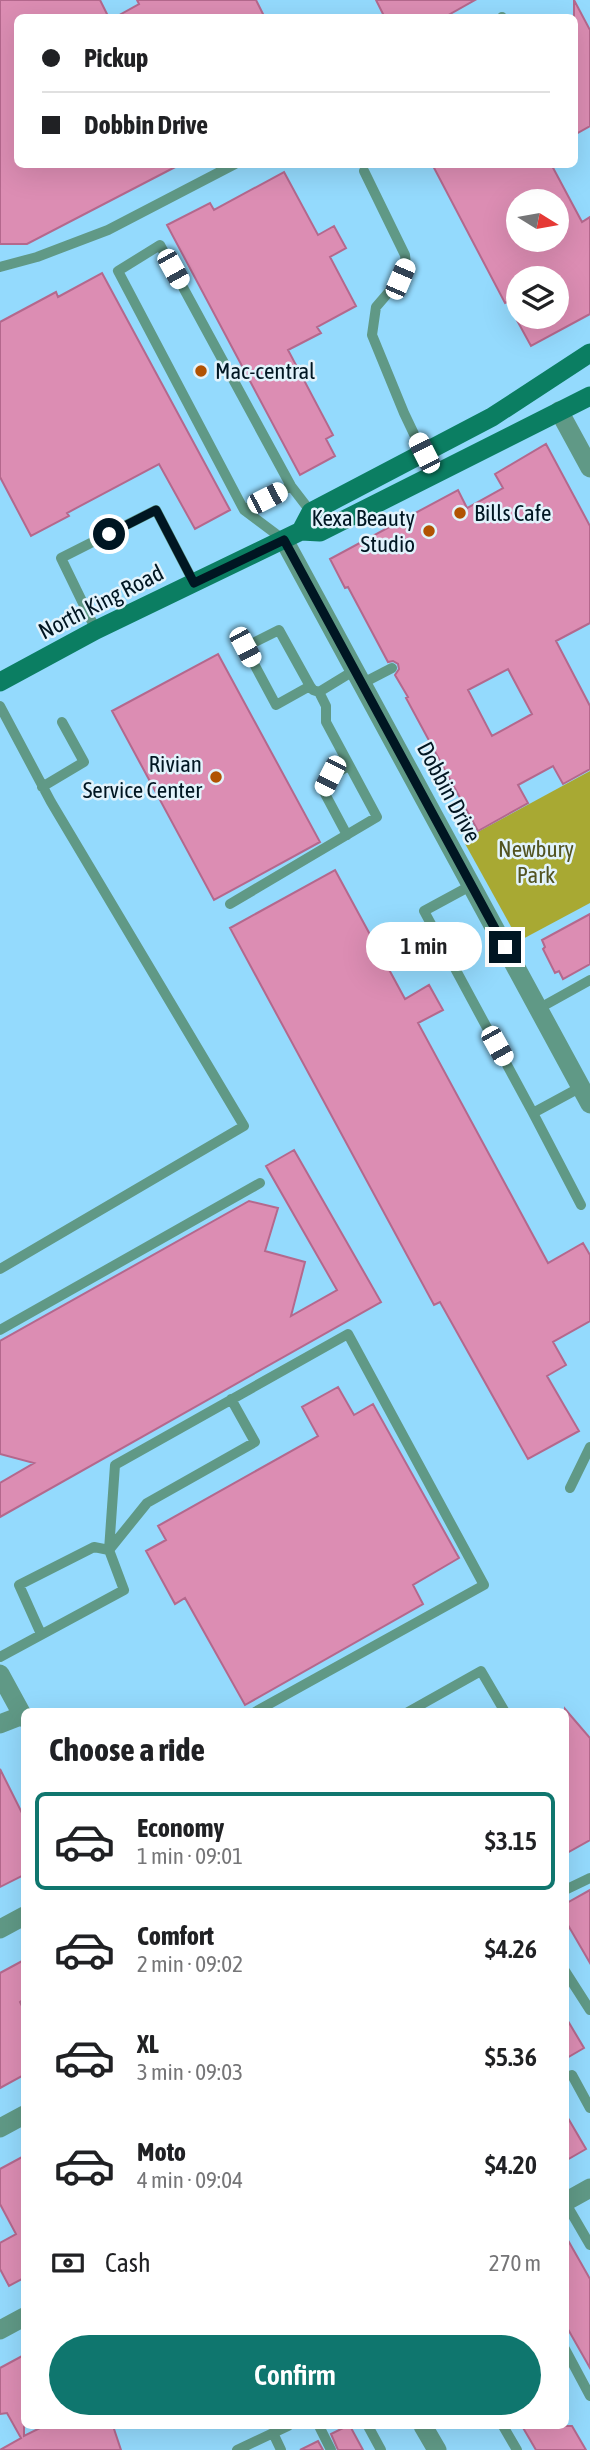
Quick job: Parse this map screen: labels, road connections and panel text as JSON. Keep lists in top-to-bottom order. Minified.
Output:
{"streets":{"main road":["North King Road"],"street":["Dobbin Drive"]},"crossings":[["North King Road","Dobbin Drive"]],"parks":["Newbury Park"],"places":["Mac-central","Bills Cafe","Kexa Beauty Studio","Rivian Service Center"],"north":"right","page":{"banner":["Pickup","Dobbin Drive"],"bubble":"1 min","heading":"Choose a ride","list":[{"name":"Economy","note":"1 min · 09:01","value":"$3.15"},{"name":"Comfort","note":"2 min · 09:02","value":"$4.26"},{"name":"XL","note":"3 min · 09:03","value":"$5.36"},{"name":"Moto","note":"4 min · 09:04","value":"$4.20"}],"pay":["Cash","270 m"],"buttons":"Confirm"}}
